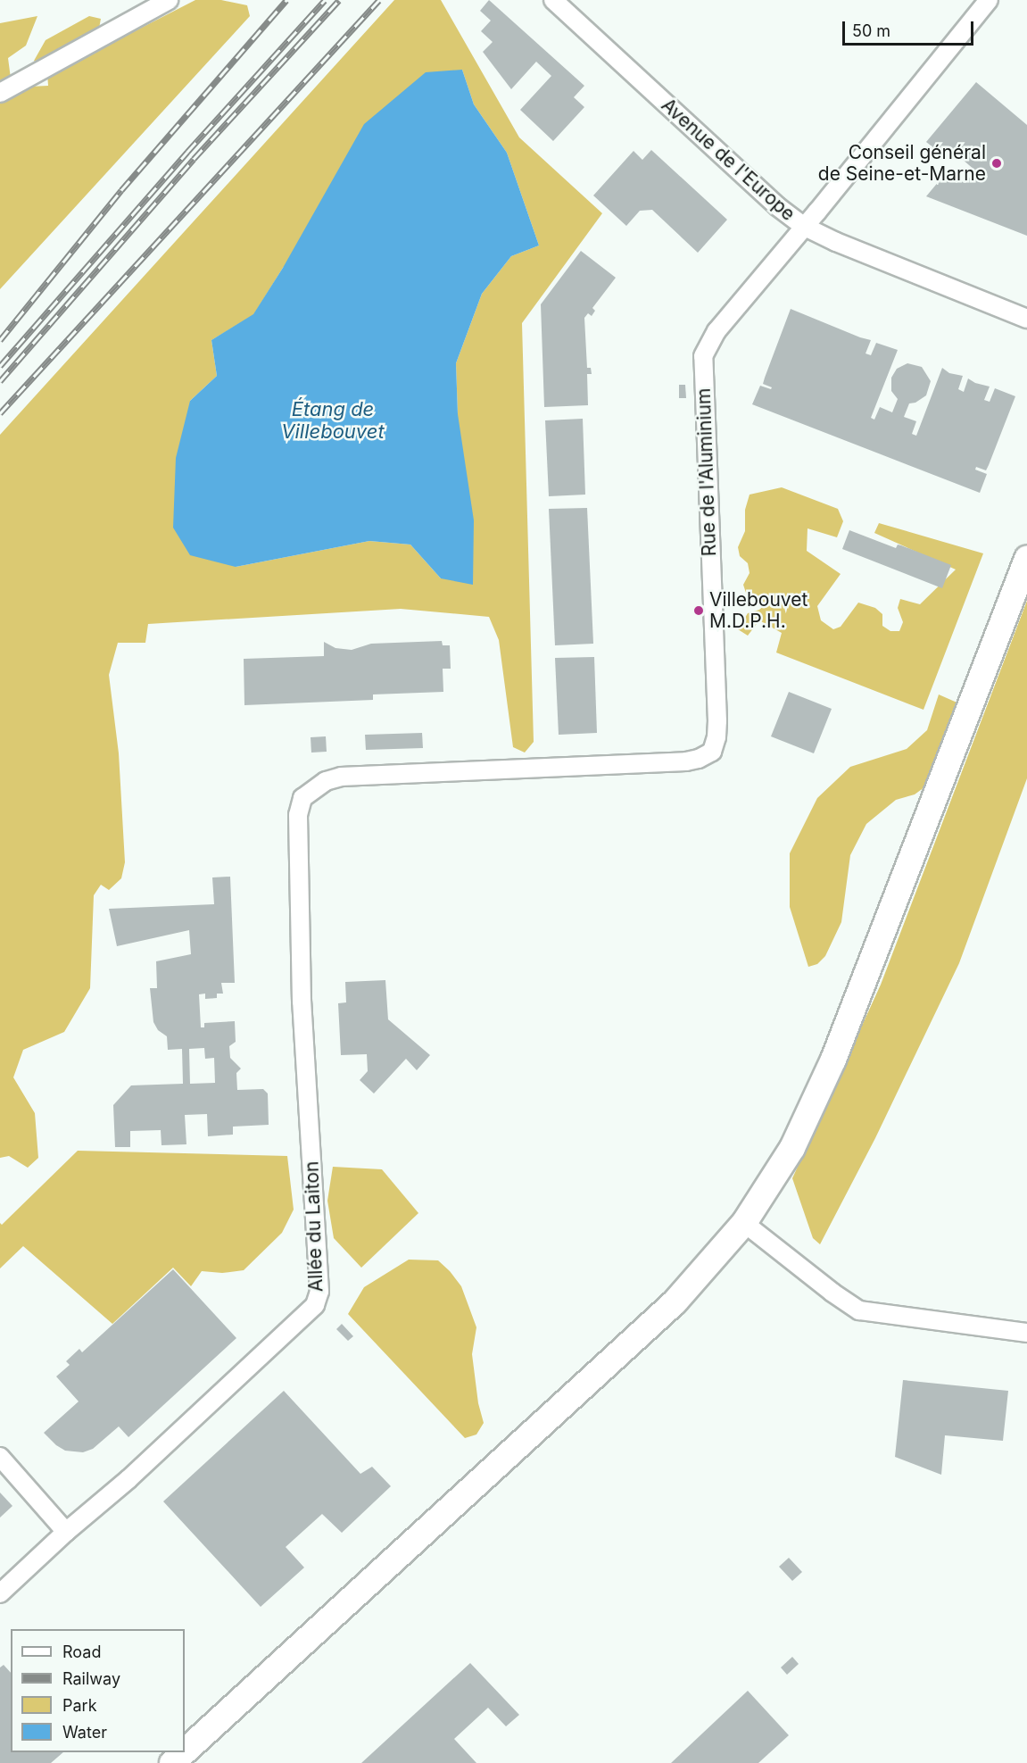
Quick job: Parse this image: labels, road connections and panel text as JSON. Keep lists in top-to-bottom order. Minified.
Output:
{"streets":{"street":["Avenue de l'Europe","Rue de l'Aluminium","Allée du Laiton"]},"crossings":[["Avenue de l'Europe","Rue de l'Aluminium"],["Rue de l'Aluminium","Allée du Laiton"]],"water":["Étang de Villebouvet"],"places":["Conseil général de Seine-et-Marne","Villebouvet M.D.P.H."],"legend":["Road","Railway","Park","Water"],"scale_bar":"50 m"}
